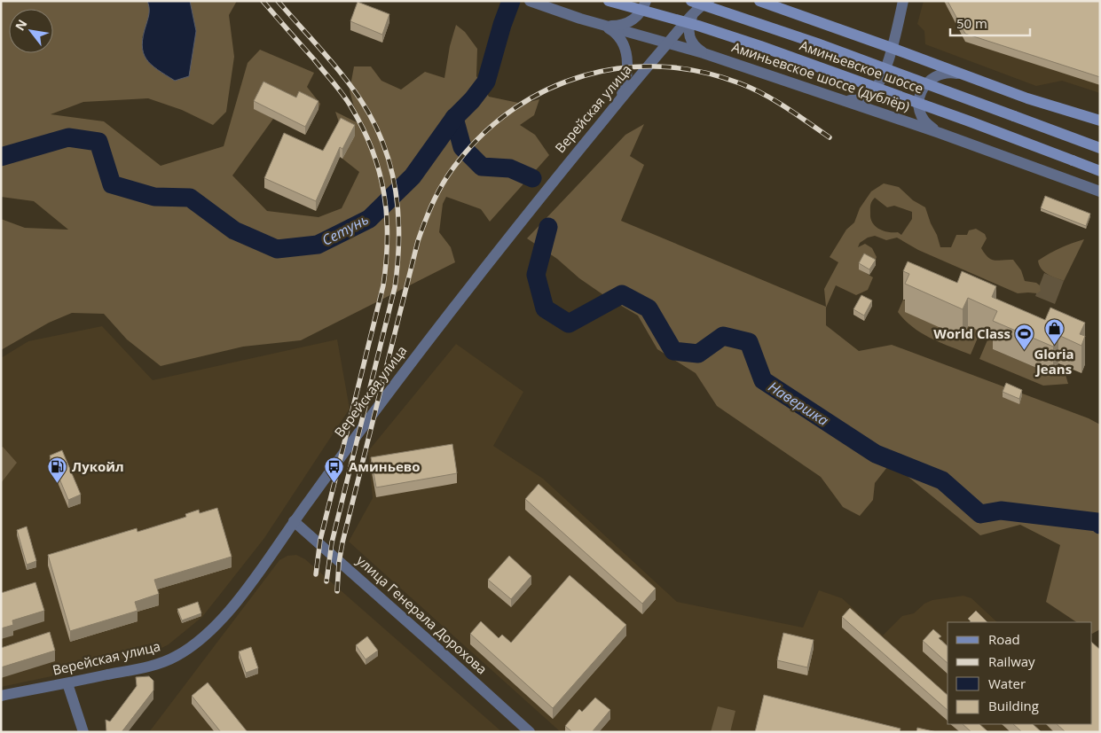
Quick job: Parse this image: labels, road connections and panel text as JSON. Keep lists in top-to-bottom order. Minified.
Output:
{"streets":{"main road":["Аминьевское шоссе"],"street":["Аминьевское шоссе (дублёр)","Верейская улица","улица Генерала Дорохова"]},"crossings":[["Аминьевское шоссе (дублёр)","Верейская улица"],["Верейская улица","улица Генерала Дорохова"]],"water":["Сетунь","Навершка"],"places":{"shop":["Gloria Jeans"],"sports":["World Class"],"fuel station":["Лукойл"],"bus stop":["Аминьево"]},"legend":["Road","Railway","Water","Building"],"scale_bar":"50 m","north":"top left"}
